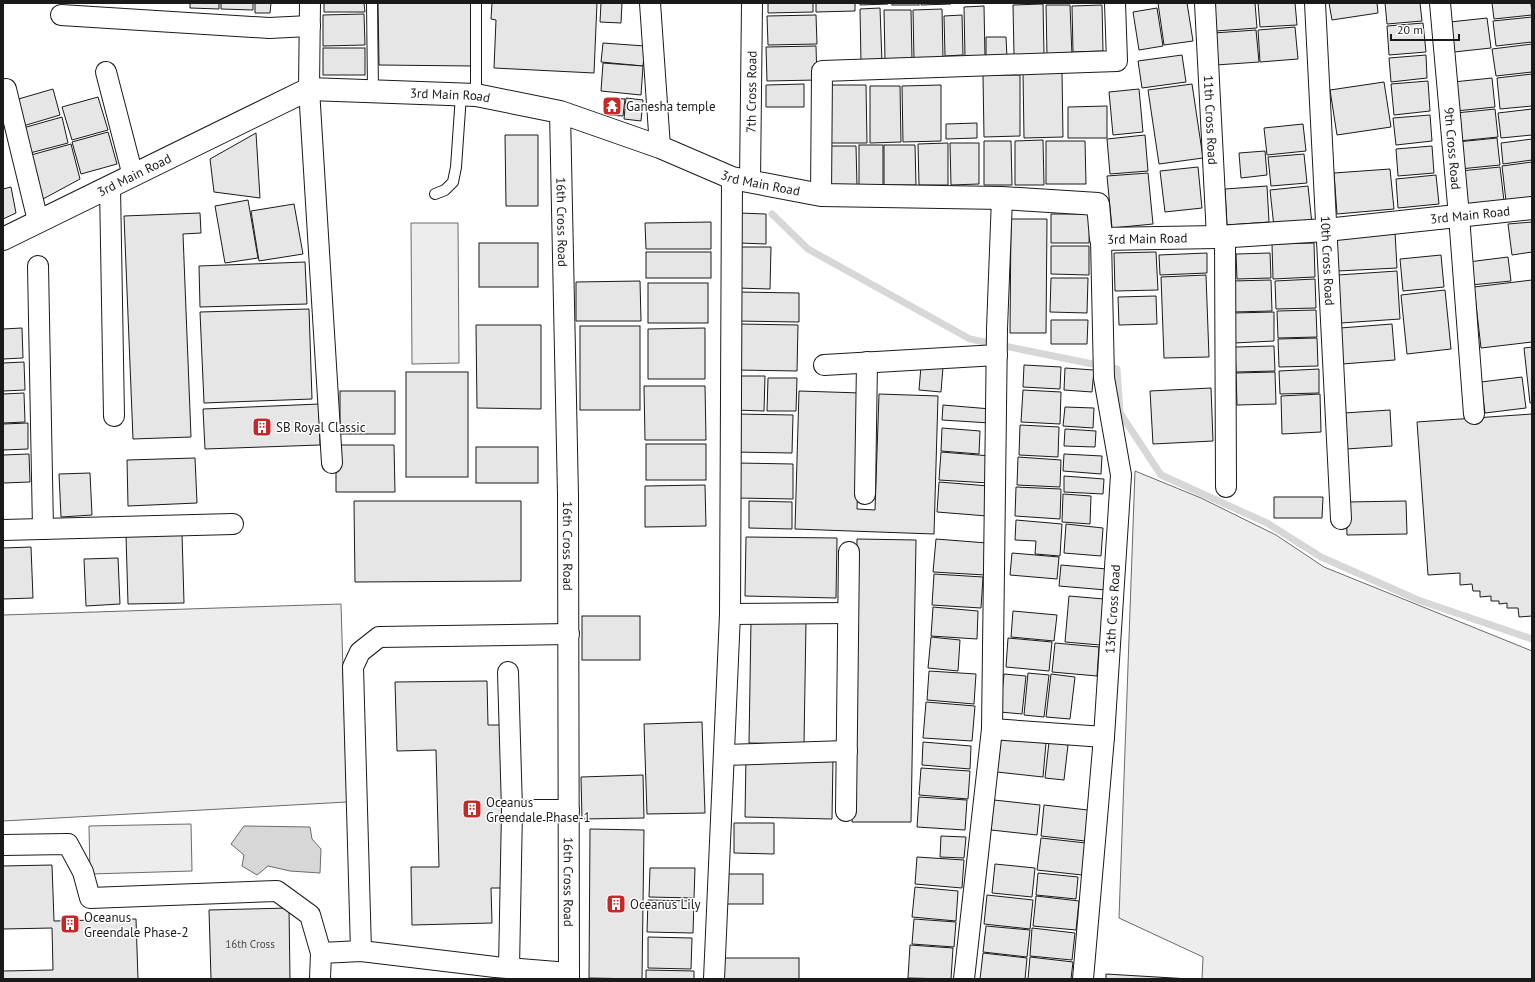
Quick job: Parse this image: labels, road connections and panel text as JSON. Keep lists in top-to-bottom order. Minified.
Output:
{"streets":{"street":["7th Cross Road","3rd Main Road","11th Cross Road","9th Cross Road","16th Cross Road","10th Cross Road","13th Cross Road"]},"crossings":[["7th Cross Road","3rd Main Road"],["3rd Main Road","11th Cross Road"],["3rd Main Road","9th Cross Road"],["3rd Main Road","16th Cross Road"],["3rd Main Road","10th Cross Road"],["3rd Main Road","13th Cross Road"]],"places":{"temple":["Ganesha temple"],"building":["SB Royal Classic","Oceanus Greendale Phase-1","Oceanus Lily","Oceanus Greendale Phase-2"]},"house_numbers":["16th Cross"],"scale_bar":"20 m"}
